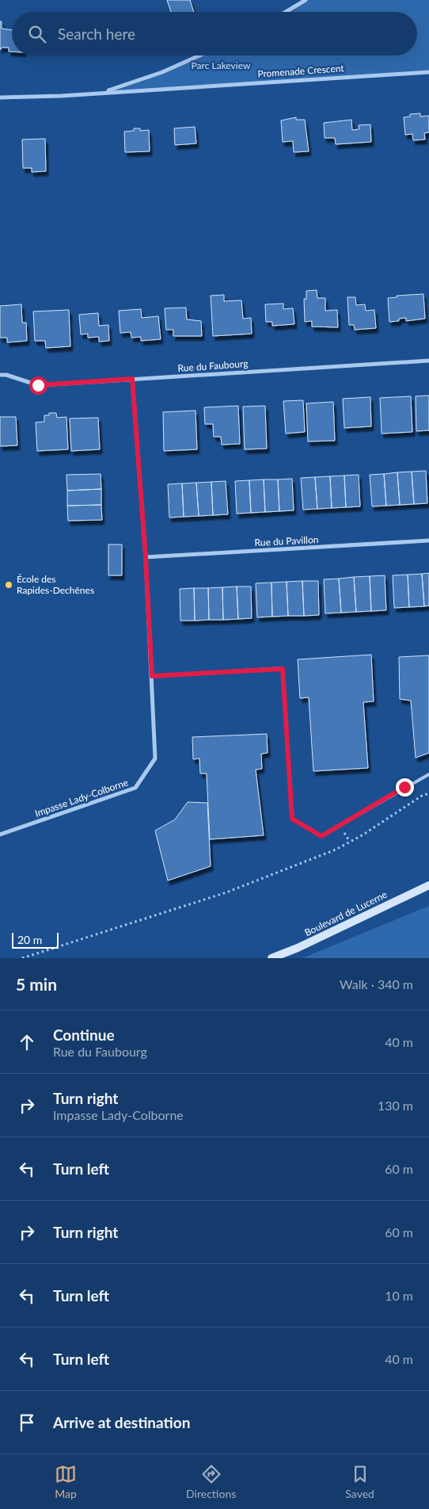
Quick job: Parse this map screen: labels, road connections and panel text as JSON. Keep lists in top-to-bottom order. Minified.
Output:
{"streets":{"main road":["Boulevard de Lucerne"],"street":["Promenade Crescent","Rue du Faubourg","Rue du Pavillon","Impasse Lady-Colborne"]},"crossings":[["Rue du Faubourg","Impasse Lady-Colborne"],["Rue du Pavillon","Impasse Lady-Colborne"]],"parks":["Parc Lakeview"],"places":["École des Rapides-Dechênes"],"scale_bar":"20 m","page":{"search":"Search here","scale":"20 m","heading":["5 min","Walk · 340 m"],"list":[["Continue","Rue du Faubourg","40 m"],["Turn right","Impasse Lady-Colborne","130 m"],["Turn left","60 m"],["Turn right","60 m"],["Turn left","10 m"],["Turn left","40 m"],"Arrive at destination"],"nav":["Map","Directions","Saved"]}}
